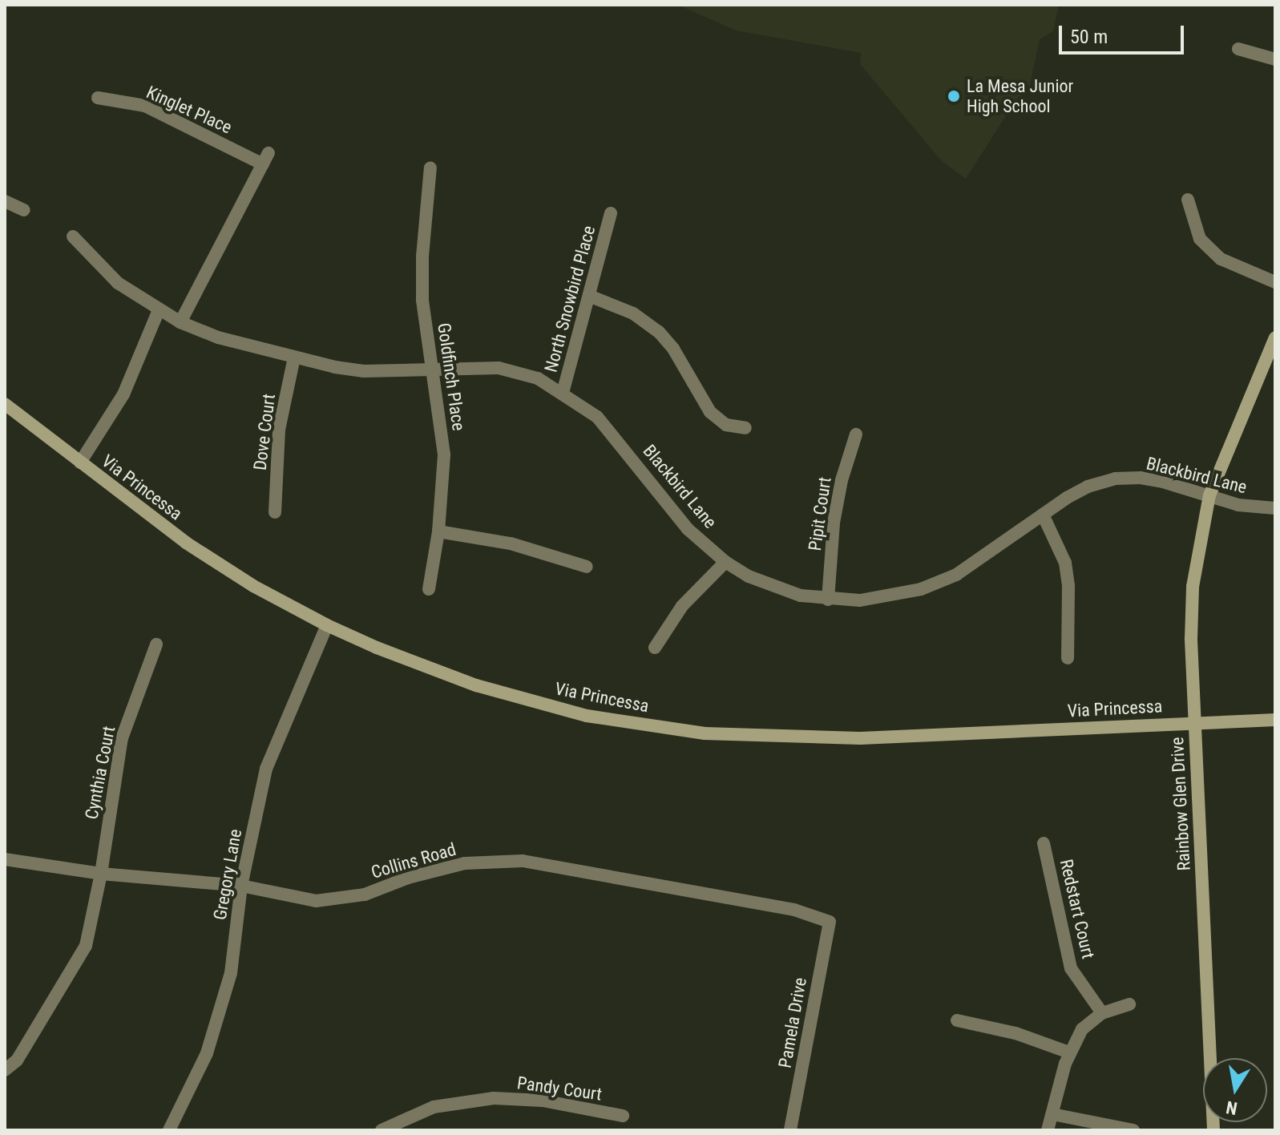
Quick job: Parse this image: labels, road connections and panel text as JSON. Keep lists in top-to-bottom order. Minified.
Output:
{"streets":{"street":["Kinglet Place","North Snowbird Place","Goldfinch Place","Dove Court","Blackbird Lane","Via Princessa","Pipit Court","Cynthia Court","Rainbow Glen Drive","Collins Road","Gregory Lane","Redstart Court","Pamela Drive","Pandy Court"]},"crossings":[["Kinglet Place","Blackbird Lane"],["North Snowbird Place","Blackbird Lane"],["Goldfinch Place","Blackbird Lane"],["Dove Court","Blackbird Lane"],["Blackbird Lane","Pipit Court"],["Blackbird Lane","Rainbow Glen Drive"],["Via Princessa","Rainbow Glen Drive"],["Via Princessa","Gregory Lane"],["Cynthia Court","Collins Road"],["Collins Road","Gregory Lane"],["Collins Road","Pamela Drive"]],"places":["La Mesa Junior High School"],"scale_bar":"50 m","north":"bottom"}
